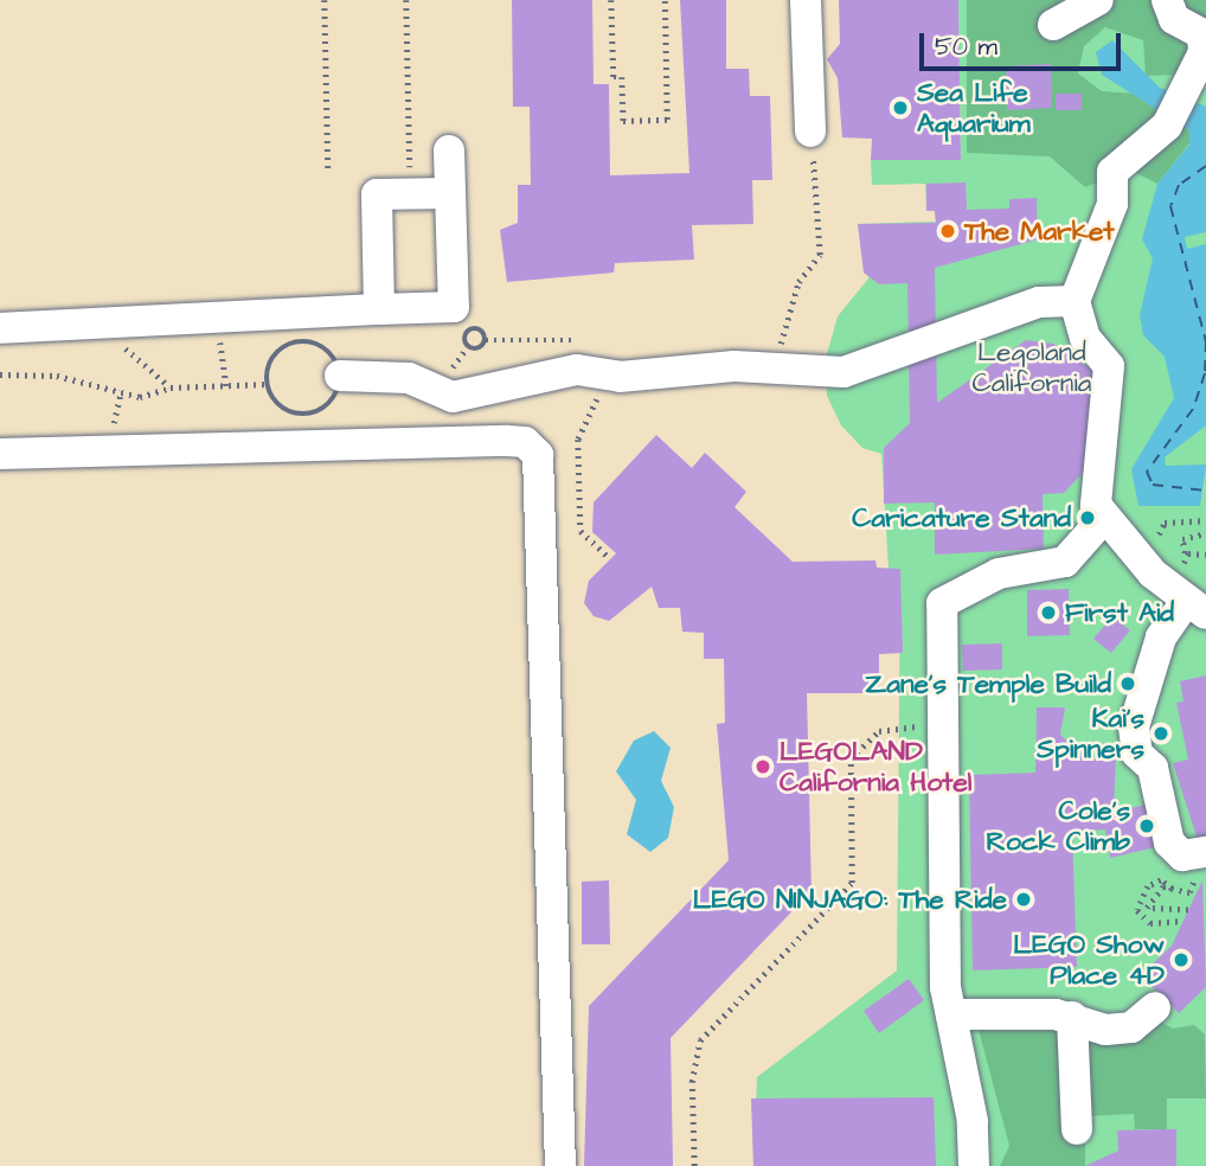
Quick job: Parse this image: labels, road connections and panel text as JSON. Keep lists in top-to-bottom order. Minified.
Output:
{"parks":["Legoland California"],"places":["Sea Life Aquarium","The Market","Caricature Stand","First Aid","Zane's Temple Build","Kai's Spinners","LEGOLAND California Hotel","Cole's Rock Climb","LEGO NINJAGO: The Ride","LEGO Show Place 4D"],"scale_bar":"50 m"}
